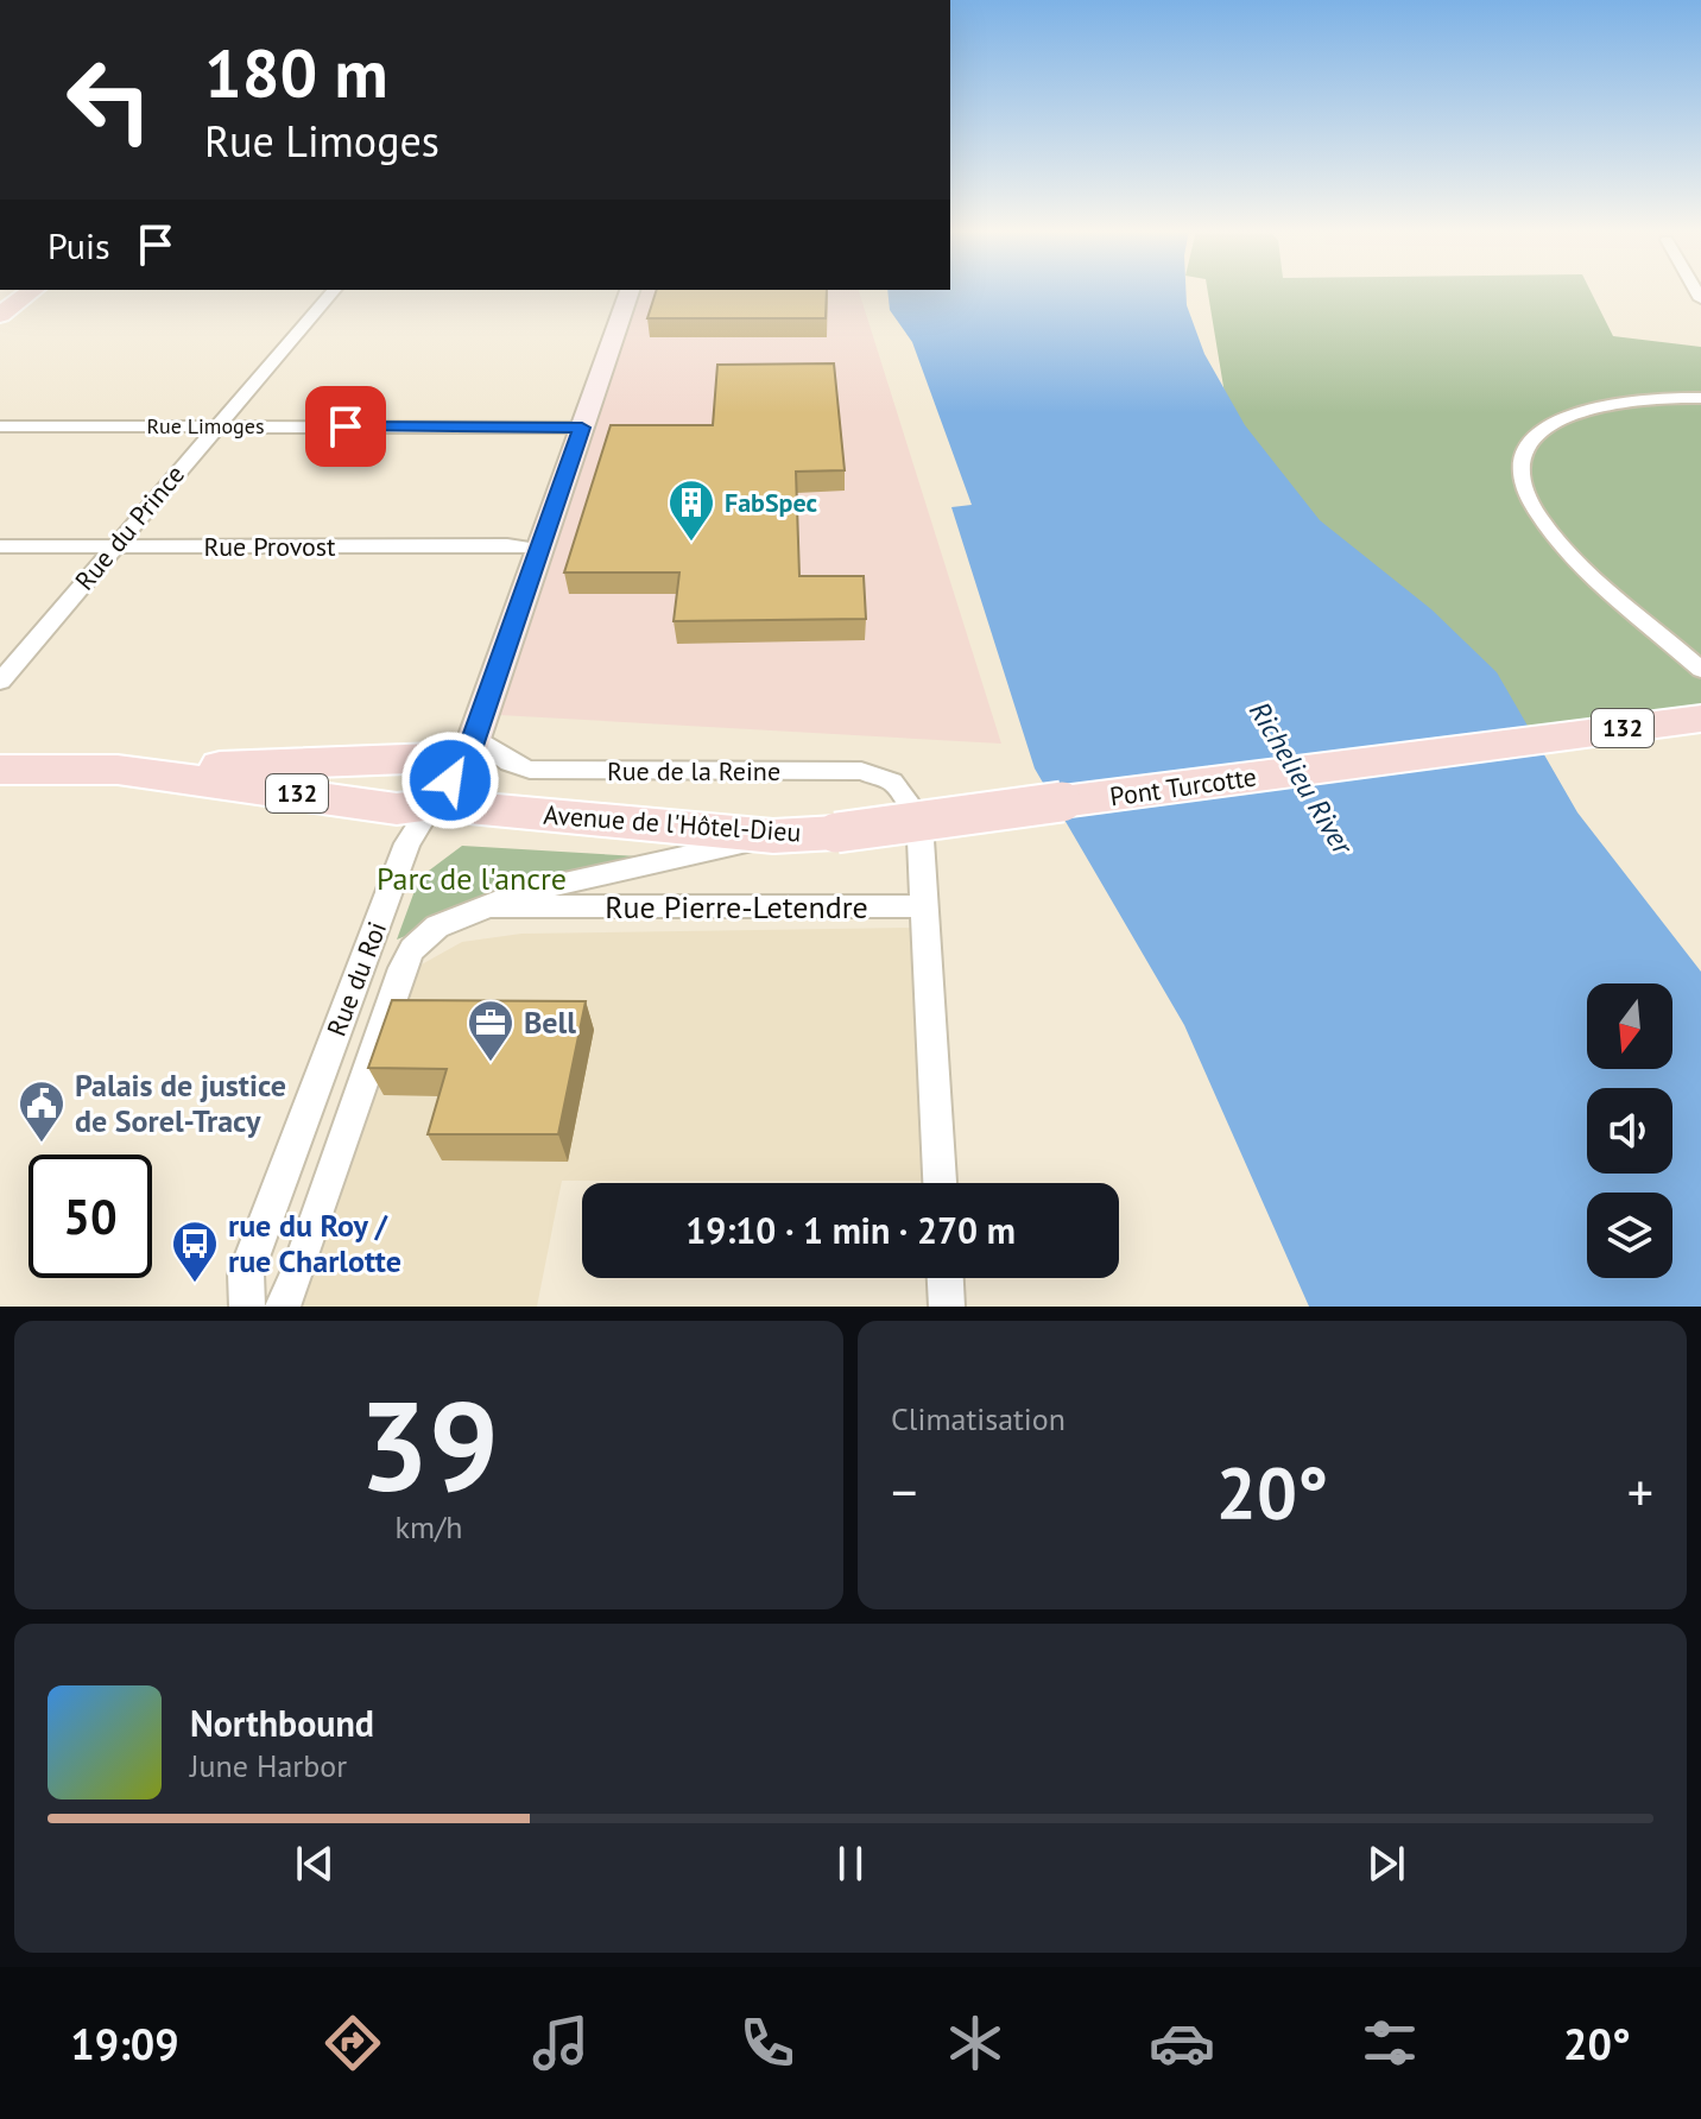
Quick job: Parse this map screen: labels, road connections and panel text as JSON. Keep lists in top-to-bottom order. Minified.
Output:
{"streets":{"main road":["132","Pont Turcotte","Avenue de l'Hôtel-Dieu","Rue du Roi"],"street":["Rue Limoges","Rue du Prince","Rue Provost","Rue de la Reine","Rue Pierre-Letendre"]},"crossings":[["Rue Limoges","Rue du Prince"],["Rue Limoges","Rue du Roi"],["Rue du Prince","Rue Provost"],["Rue Provost","Rue du Roi"],["Rue de la Reine","Rue du Roi"],["Pont Turcotte","Avenue de l'Hôtel-Dieu"],["Avenue de l'Hôtel-Dieu","Rue du Roi"],["Rue Pierre-Letendre","Rue du Roi"]],"water":["Richelieu River"],"parks":["Parc de l'ancre"],"places":{"building":["FabSpec"],"office":["Bell"],"public building":["Palais de justice de Sorel-Tracy"],"bus stop":["rue du Roy / rue Charlotte"]},"north":"bottom","page":{"turn":["180 m","Rue Limoges"],"then":"Puis","limit":"50","trip":"19:10 · 1 min · 270 m","tile":[["39","km/h"],"Climatisation"],"heat":["−","20°","+"],"song":["Northbound","June Harbor"],"tabs":["19:09","20°"]}}
